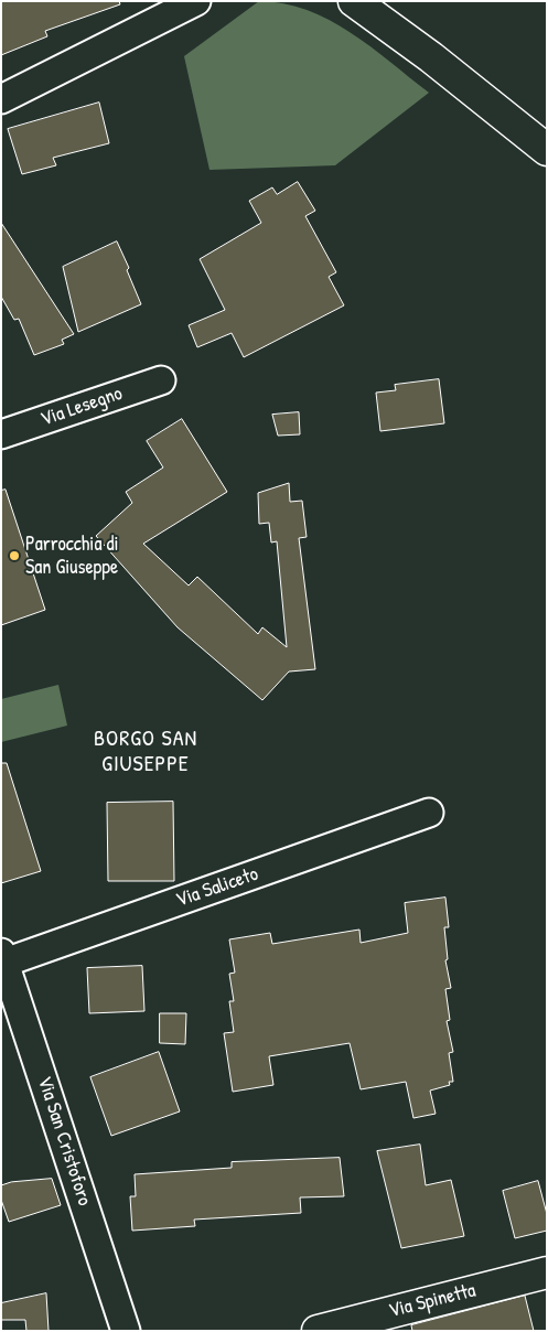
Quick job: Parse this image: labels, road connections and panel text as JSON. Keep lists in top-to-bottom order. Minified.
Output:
{"streets":{"street":["Via Lesegno","Via Saliceto","Via San Cristoforo","Via Spinetta"]},"crossings":[["Via Saliceto","Via San Cristoforo"]],"districts":["BORGO SAN GIUSEPPE"],"places":["Parrocchia di San Giuseppe"]}
